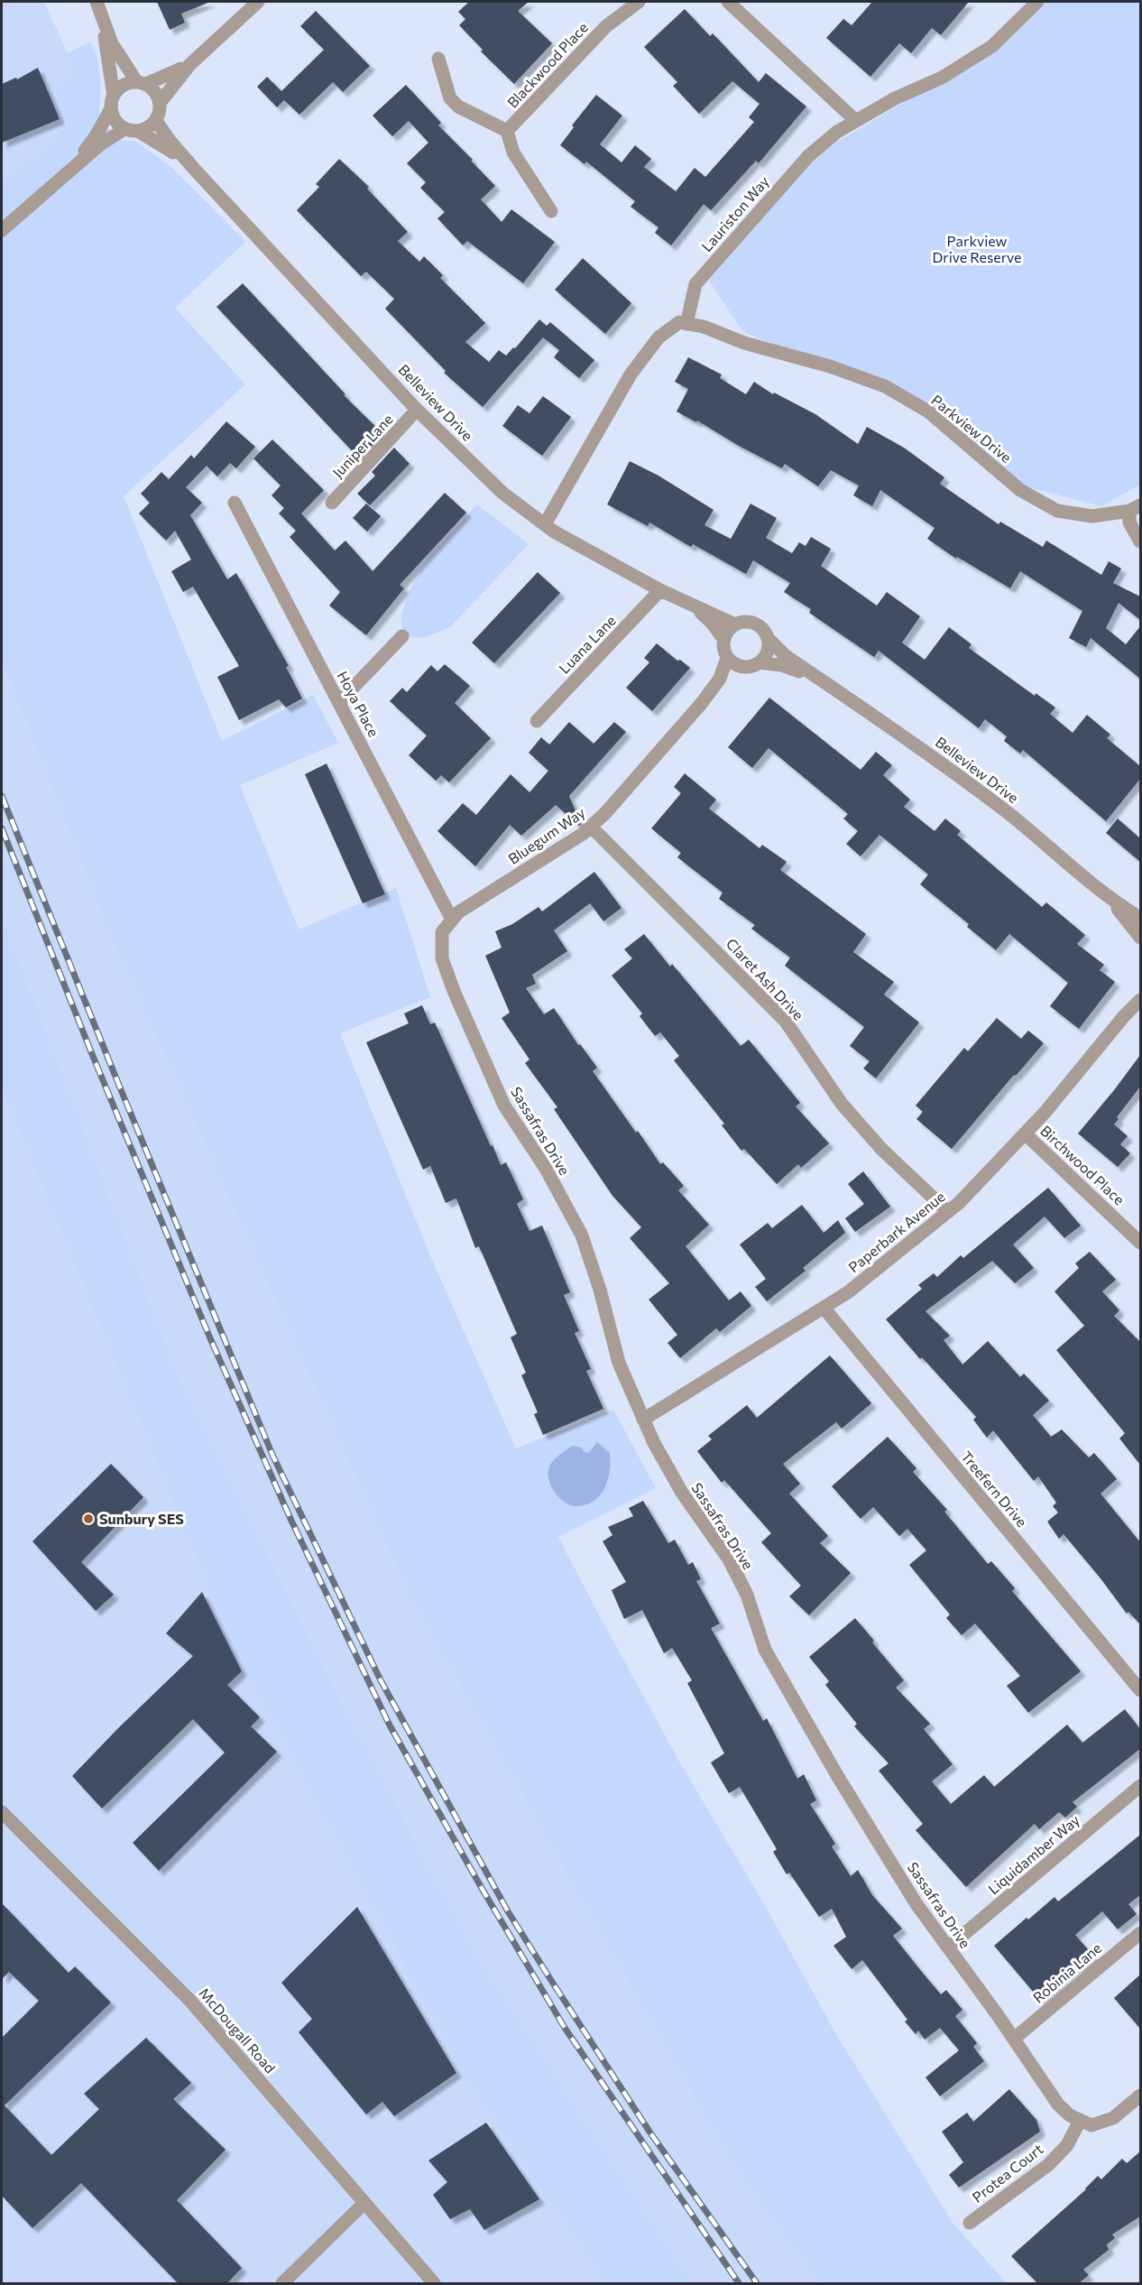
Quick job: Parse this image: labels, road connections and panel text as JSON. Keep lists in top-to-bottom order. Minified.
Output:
{"streets":{"street":["Blackwood Place","Lauriston Way","Belleview Drive","Parkview Drive","Juniper Lane","Luana Lane","Hoya Place","Bluegum Way","Claret Ash Drive","Sassafras Drive","Birchwood Place","Paperbark Avenue","Treefern Drive","Liquidamber Way","Robinia Lane","McDougall Road","Protea Court"]},"crossings":[["Lauriston Way","Parkview Drive"],["Belleview Drive","Juniper Lane"],["Belleview Drive","Luana Lane"],["Belleview Drive","Bluegum Way"],["Hoya Place","Bluegum Way"],["Bluegum Way","Claret Ash Drive"],["Bluegum Way","Sassafras Drive"],["Claret Ash Drive","Paperbark Avenue"],["Sassafras Drive","Paperbark Avenue"],["Sassafras Drive","Liquidamber Way"],["Sassafras Drive","Robinia Lane"],["Sassafras Drive","Protea Court"],["Birchwood Place","Paperbark Avenue"],["Paperbark Avenue","Treefern Drive"]],"parks":["Parkview Drive Reserve"],"places":["Sunbury SES"]}
